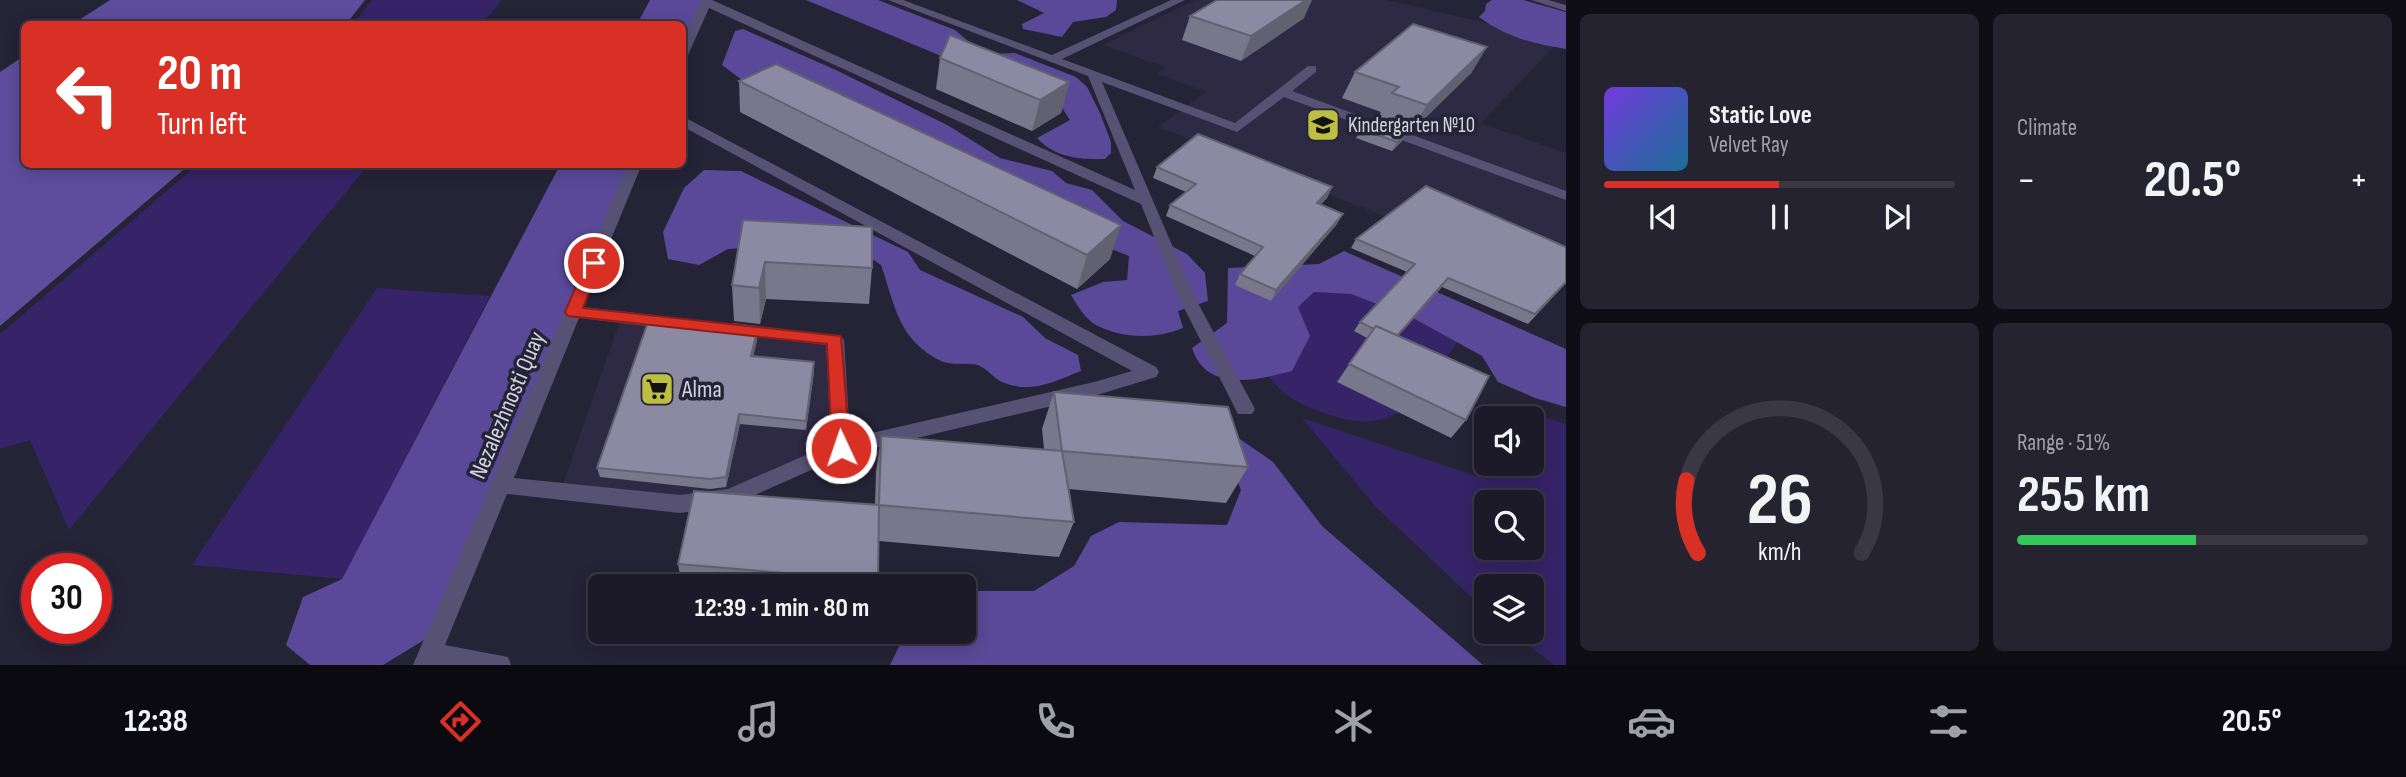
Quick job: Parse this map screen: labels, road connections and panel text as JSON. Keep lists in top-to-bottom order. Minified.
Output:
{"streets":{"street":["Nezalezhnosti Quay"]},"places":{"school or university":["Kindergarten №10"],"supermarket":["Alma"]},"page":{"tile":["Climate",["Range · 51%","255 km"]],"turn":["20 m","Turn left"],"song":["Static Love","Velvet Ray"],"heat":["−","20.5°","+"],"limit":"30","trip":"12:39 · 1 min · 80 m","tabs":["12:38","20.5°"],"gauge":["26","km/h"]}}
